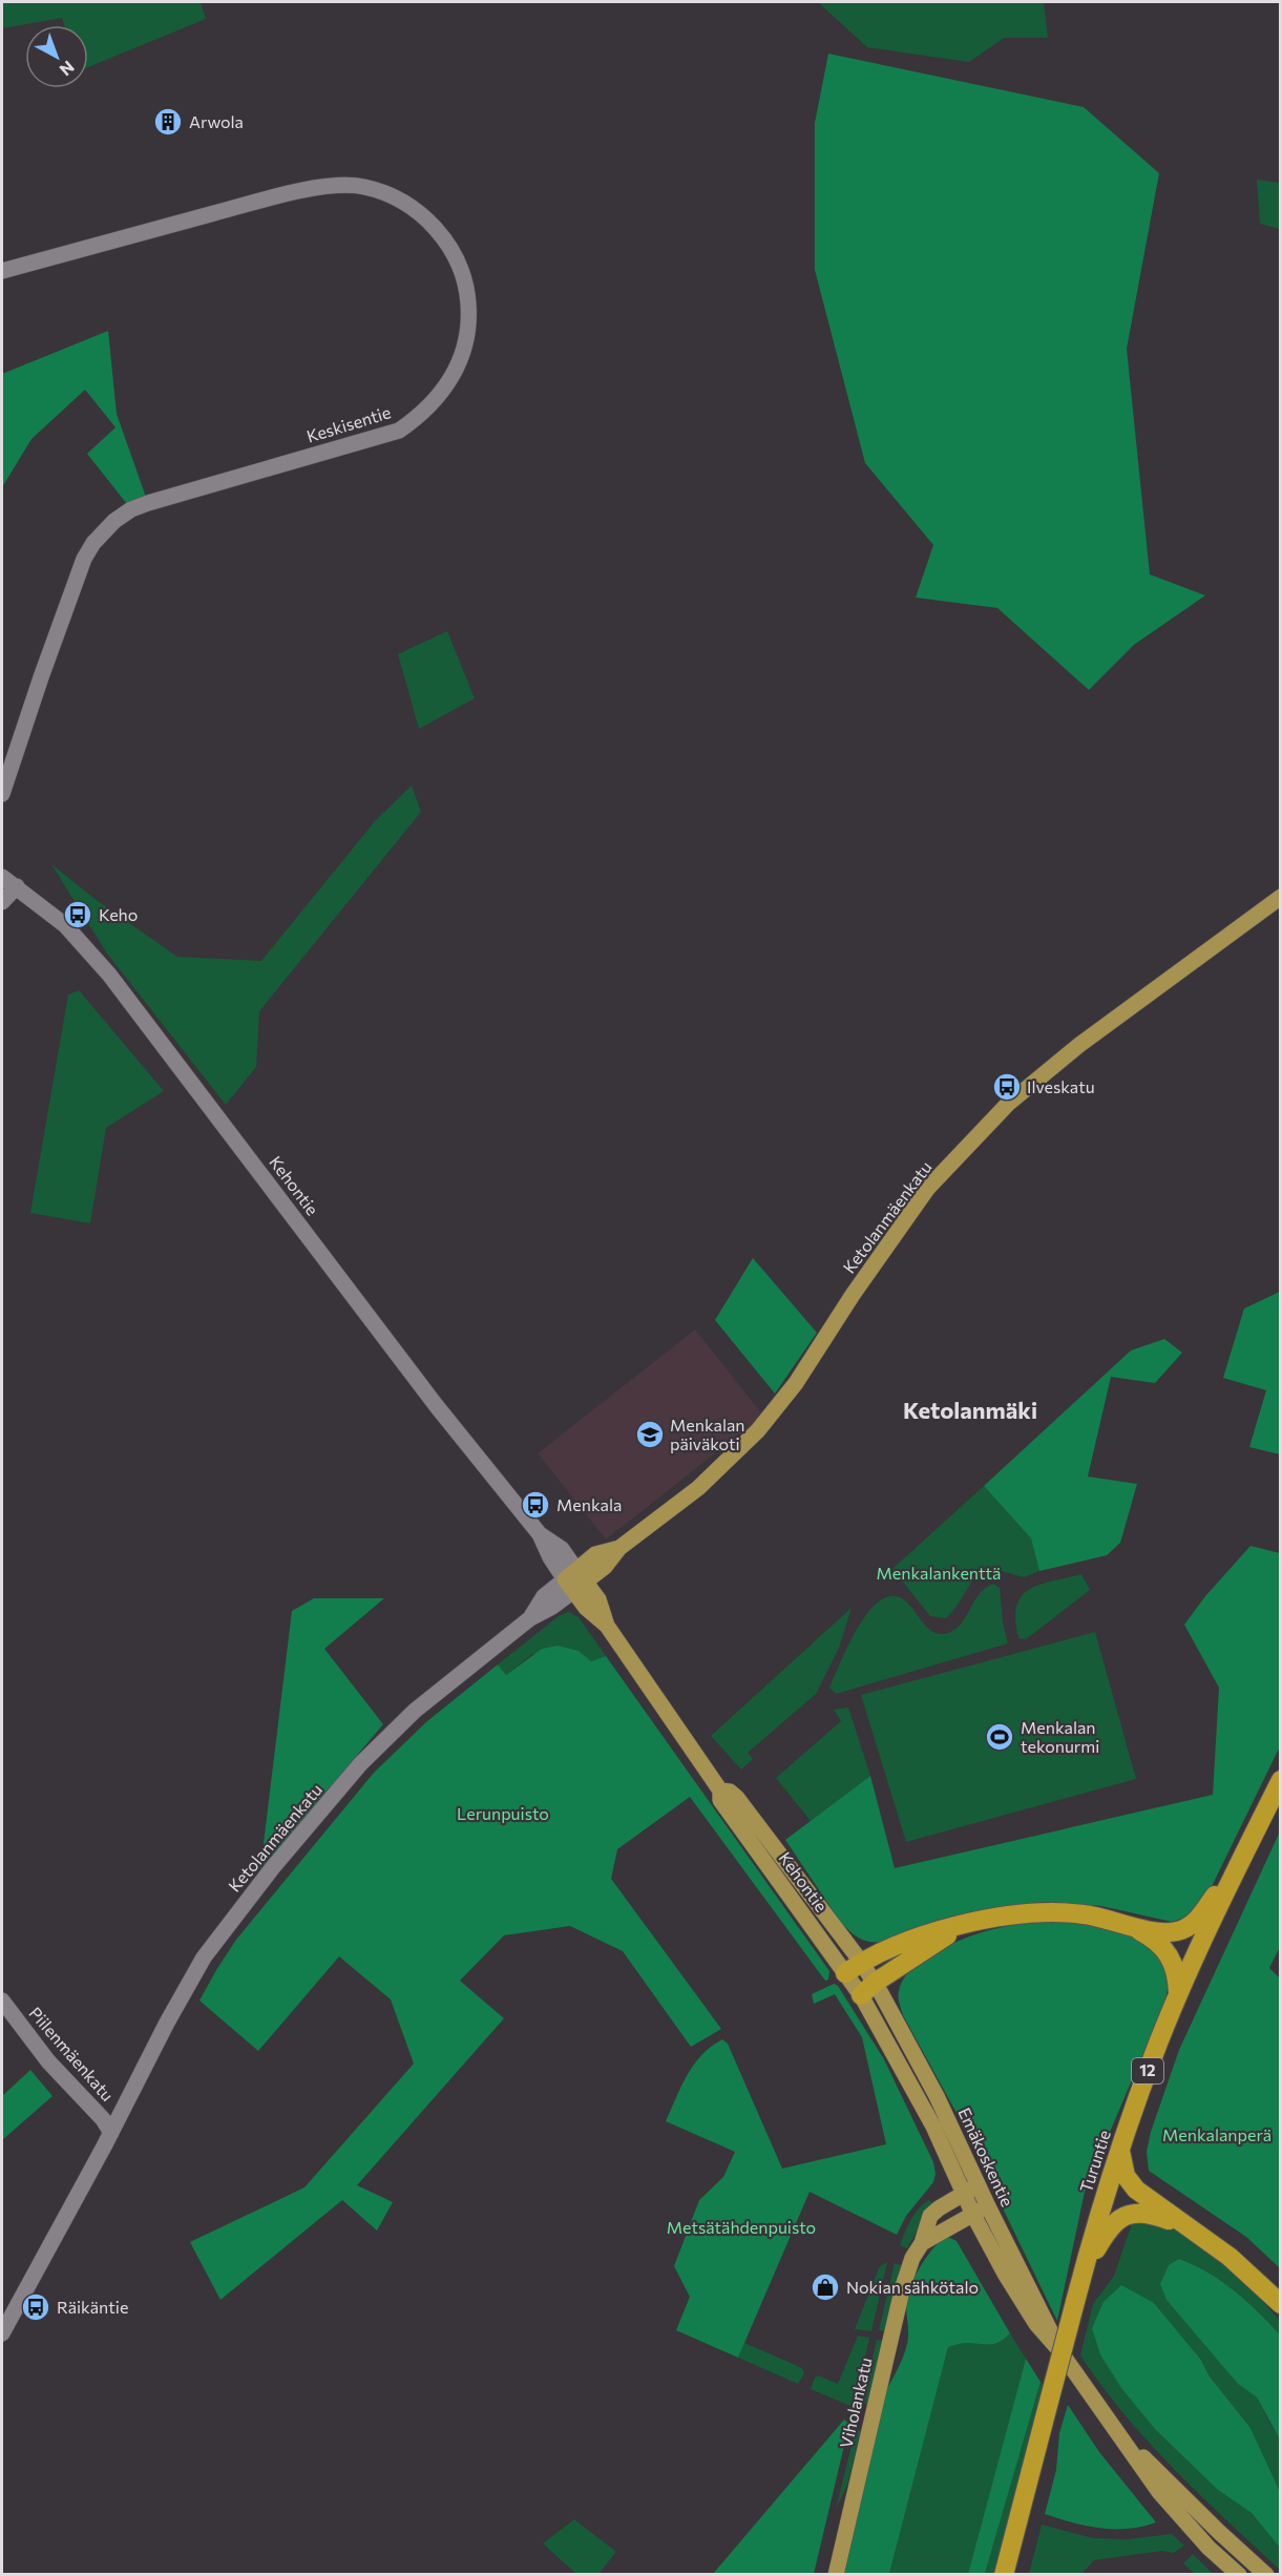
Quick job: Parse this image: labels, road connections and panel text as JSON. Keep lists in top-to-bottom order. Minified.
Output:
{"streets":{"highway":["12","Turuntie"],"main road":["Kehontie","Ketolanmäenkatu","Emäkoskentie","Viholankatu"],"street":["Keskisentie","Piilenmäenkatu"]},"crossings":[["Kehontie","Ketolanmäenkatu"],["Kehontie","Emäkoskentie"],["Ketolanmäenkatu","Piilenmäenkatu"],["Emäkoskentie","Viholankatu"]],"districts":["Ketolanmäki"],"parks":["Menkalankenttä","Lerunpuisto","Menkalanperä","Metsätähdenpuisto"],"places":{"building":["Arwola"],"bus stop":["Keho","Ilveskatu","Menkala","Räikäntie"],"school or university":["Menkalan päiväkoti"],"sports":["Menkalan tekonurmi"],"shop":["Nokian sähkötalo"]},"north":"bottom right"}
